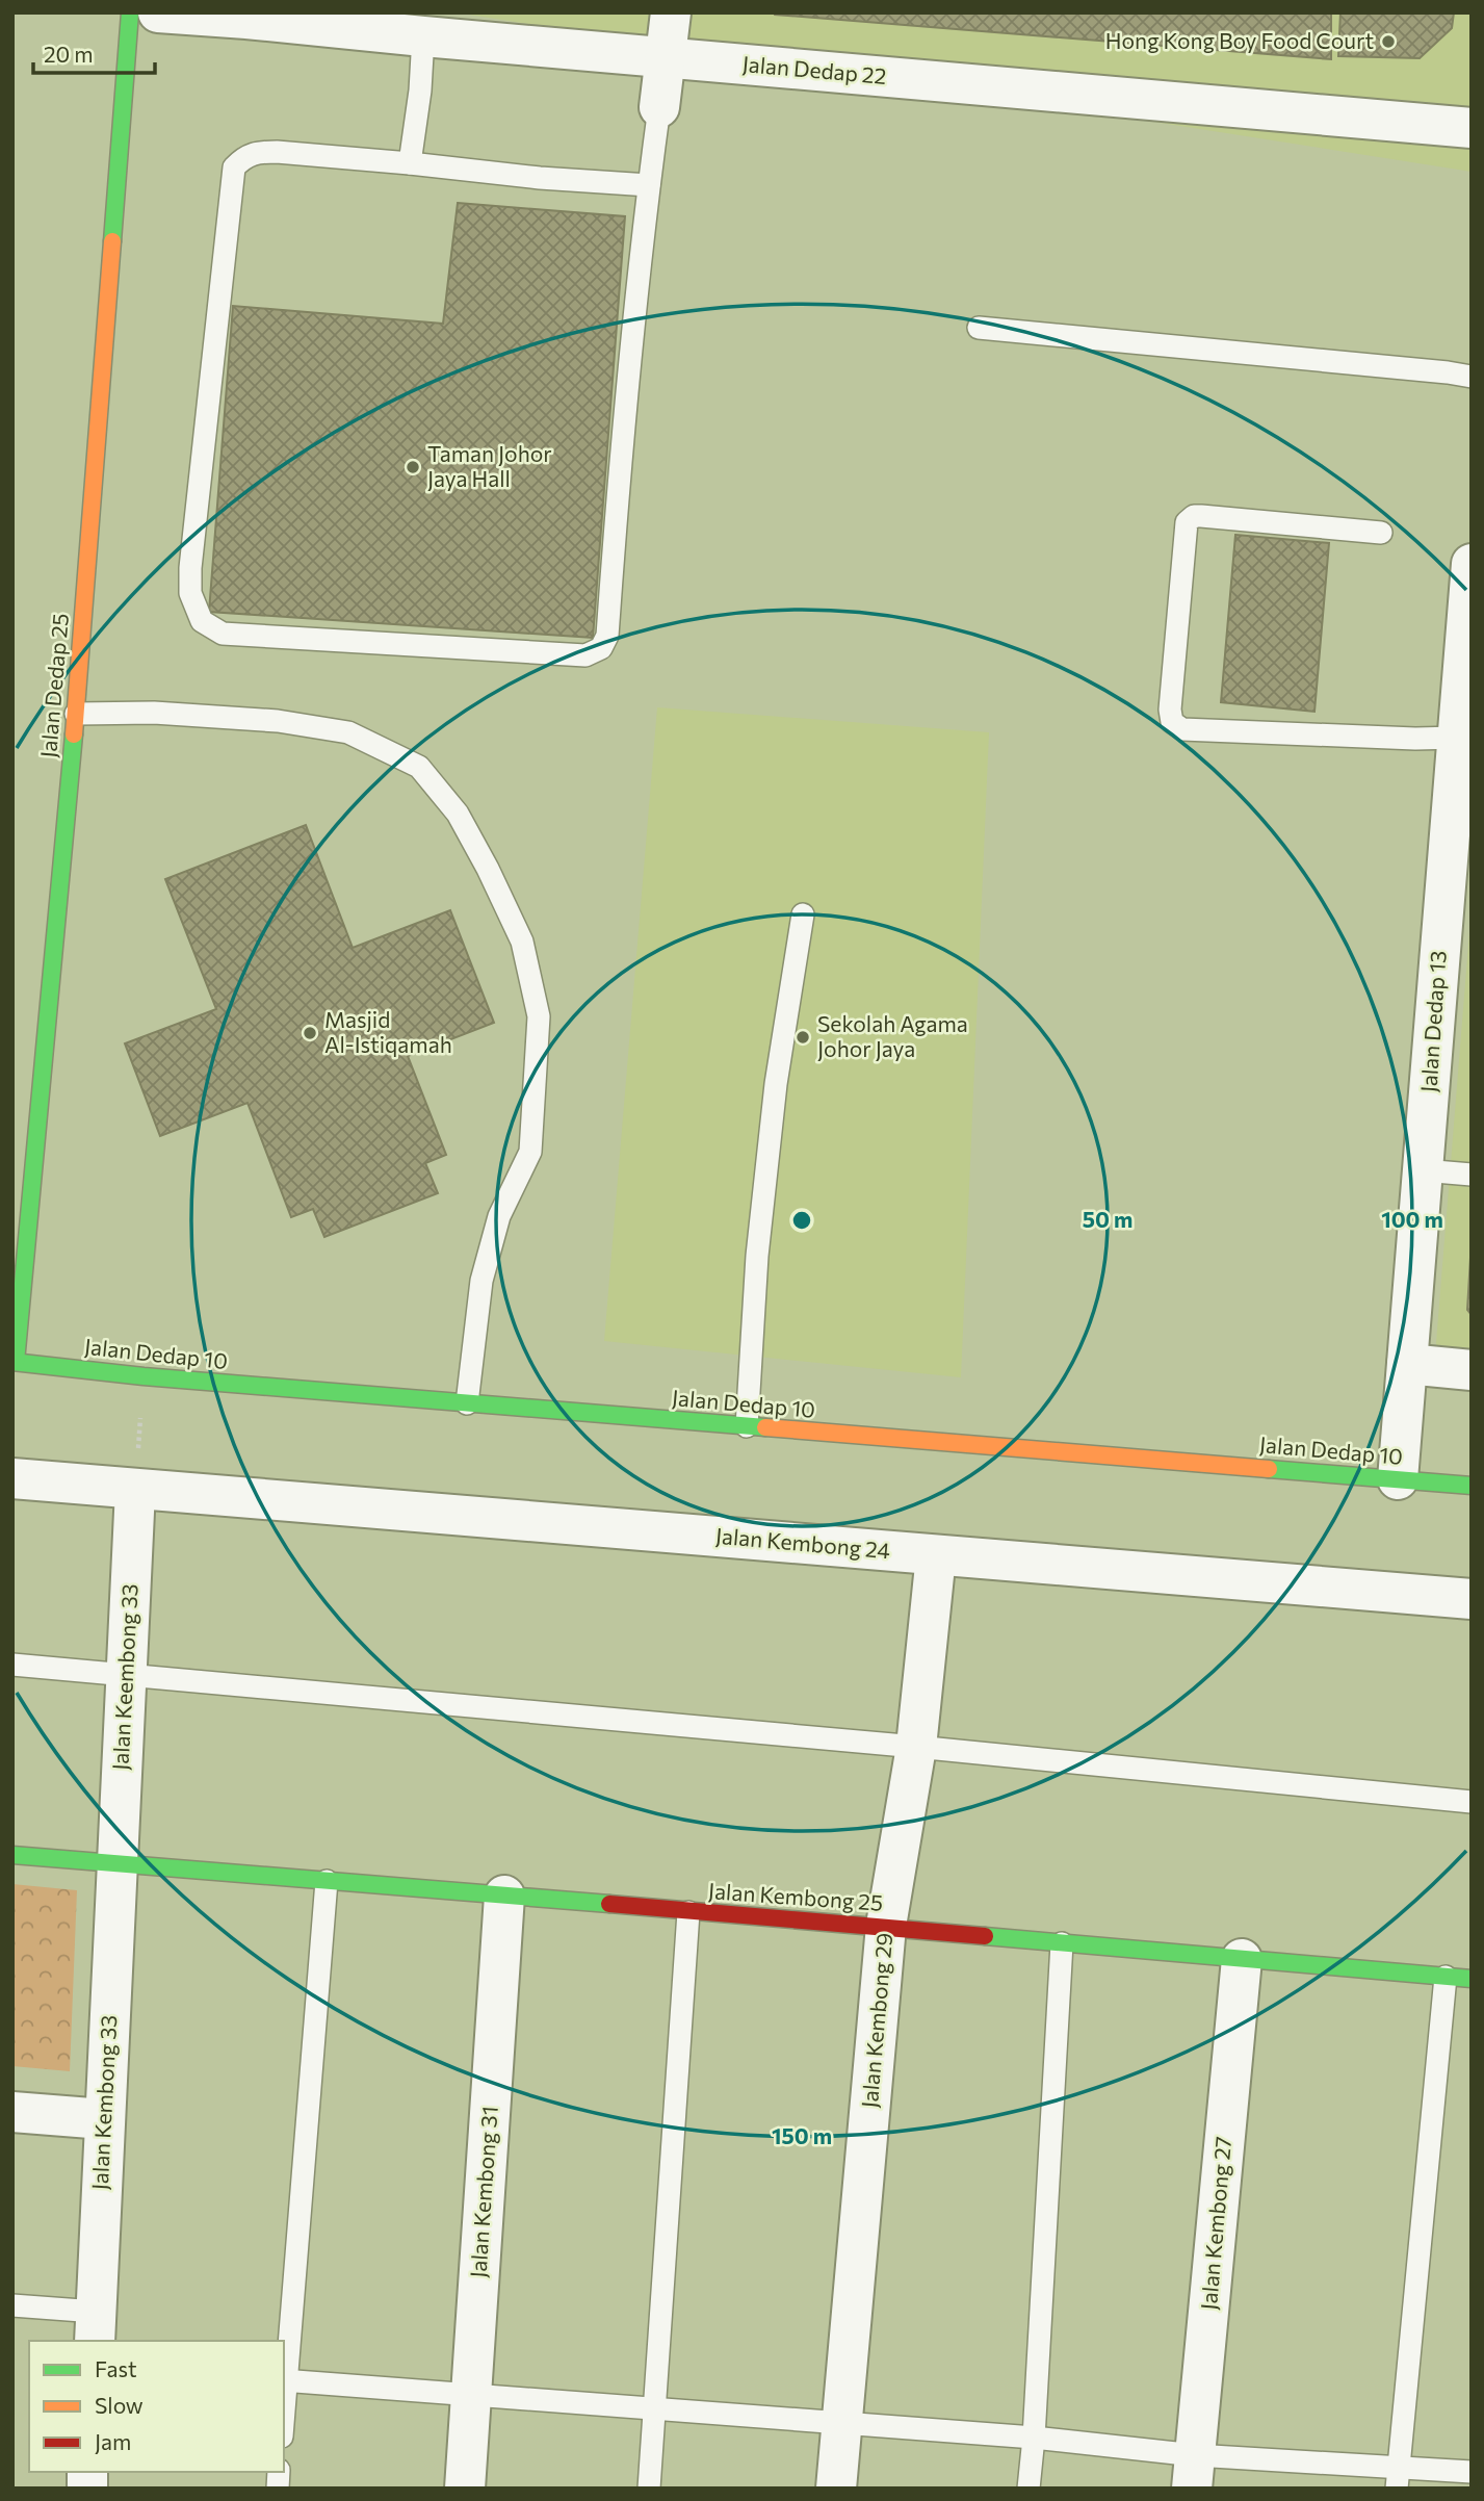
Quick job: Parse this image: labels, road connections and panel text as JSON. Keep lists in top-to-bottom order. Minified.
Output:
{"streets":{"street":["Jalan Dedap 22","Jalan Dedap 25","Jalan Dedap 13","Jalan Dedap 10","Jalan Kembong 24","Jalan Keembong 33","Jalan Kembong 25","Jalan Kembong 29","Jalan Kembong 33","Jalan Kembong 31","Jalan Kembong 27"]},"crossings":[["Jalan Dedap 25","Jalan Dedap 10"],["Jalan Dedap 13","Jalan Dedap 10"],["Jalan Kembong 24","Jalan Keembong 33"],["Jalan Kembong 24","Jalan Kembong 29"],["Jalan Keembong 33","Jalan Kembong 25"],["Jalan Keembong 33","Jalan Kembong 33"],["Jalan Kembong 25","Jalan Kembong 29"],["Jalan Kembong 25","Jalan Kembong 33"],["Jalan Kembong 25","Jalan Kembong 31"],["Jalan Kembong 25","Jalan Kembong 27"]],"places":["Hong Kong Boy Food Court","Taman Johor Jaya Hall","Masjid Al-Istiqamah","Sekolah Agama Johor Jaya"],"legend":["Fast","Slow","Jam"],"scale_bar":"20 m","rings":["50 m","100 m","150 m"]}
